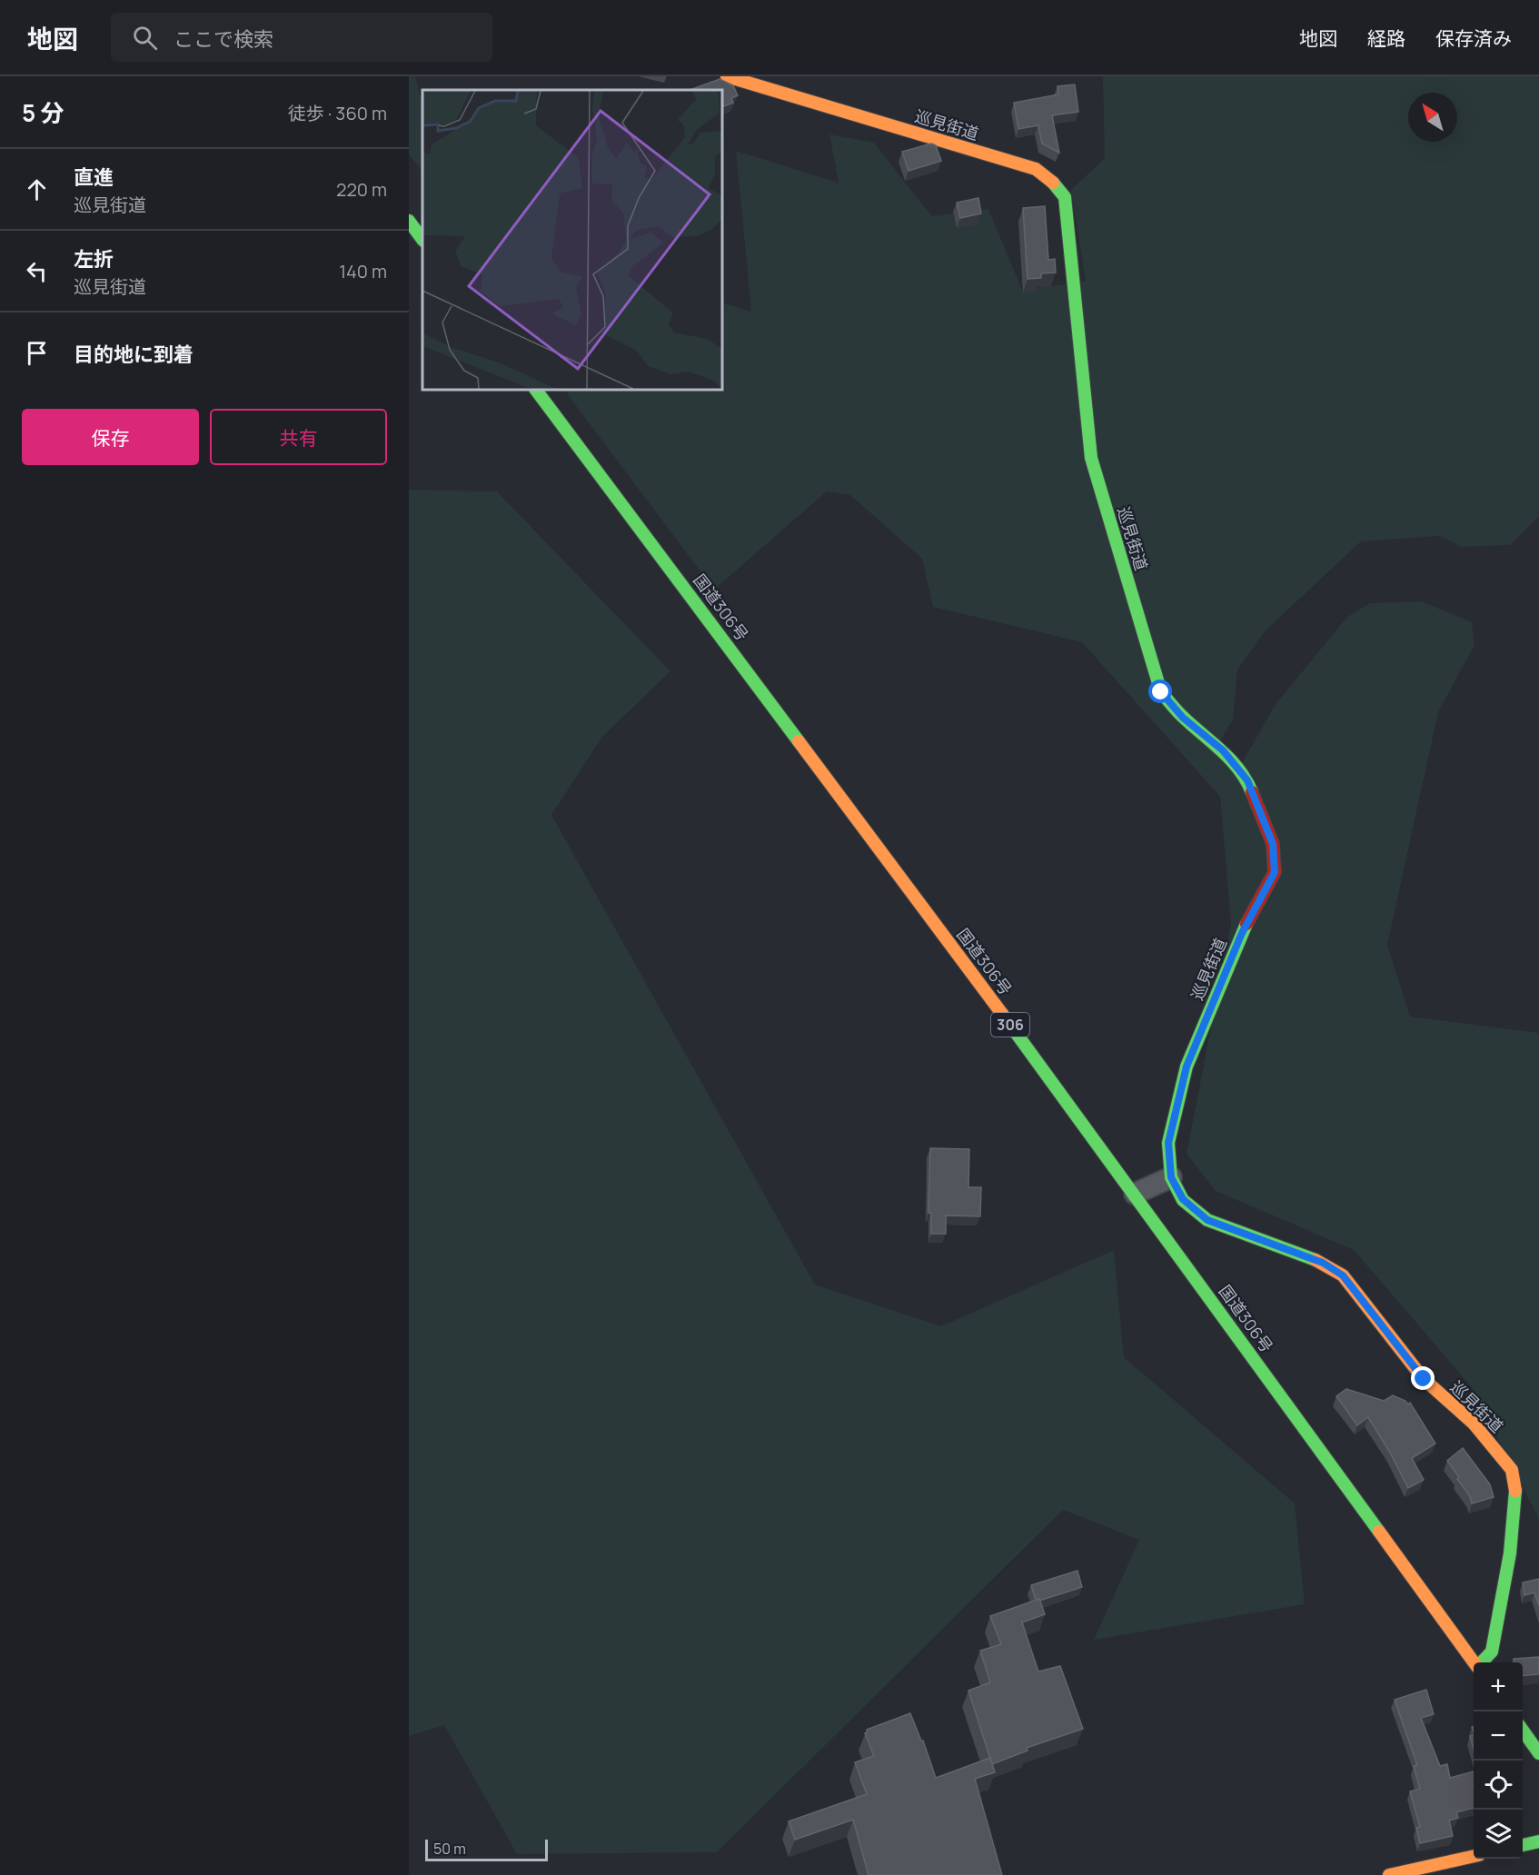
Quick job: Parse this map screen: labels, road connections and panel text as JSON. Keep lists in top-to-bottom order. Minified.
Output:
{"streets":{"main road":["巡見街道","国道306号","306"]},"scale_bar":"50 m","north":"top left","page":{"header":"地図","search":"ここで検索","nav":["地図","経路","保存済み"],"heading":["5 分","徒歩 · 360 m"],"list":[["直進","巡見街道","220 m"],["左折","巡見街道","140 m"],"目的地に到着"],"buttons":["保存","共有"],"map_buttons":["+","−"],"scale":"50 m"}}
